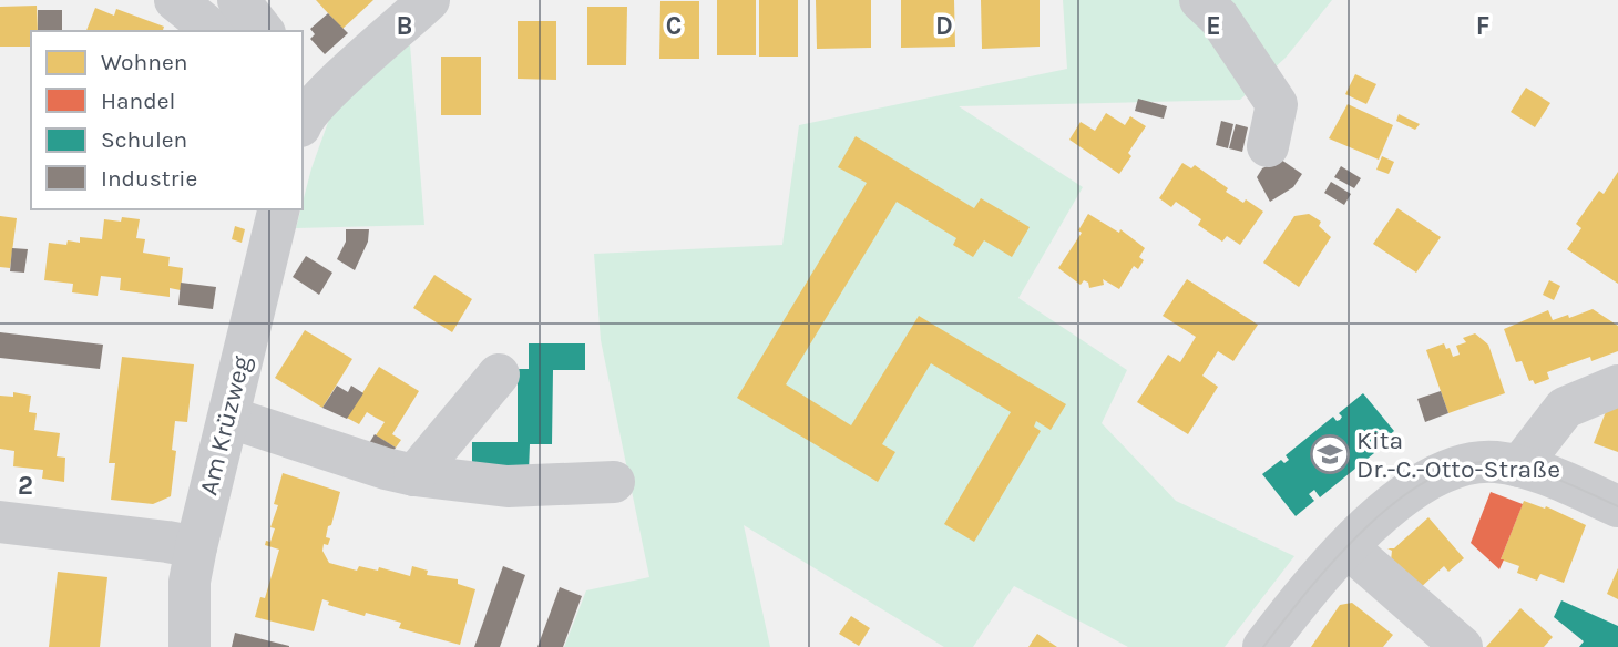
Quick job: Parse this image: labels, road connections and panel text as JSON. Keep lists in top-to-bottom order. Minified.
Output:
{"streets":{"street":["Am Krüzweg"]},"places":{"school or university":["Kita Dr.-C.-Otto-Straße"]},"legend":["Wohnen","Handel","Schulen","Industrie"],"grid":{"columns":["B","C","D","E","F"],"rows":["2"]}}
